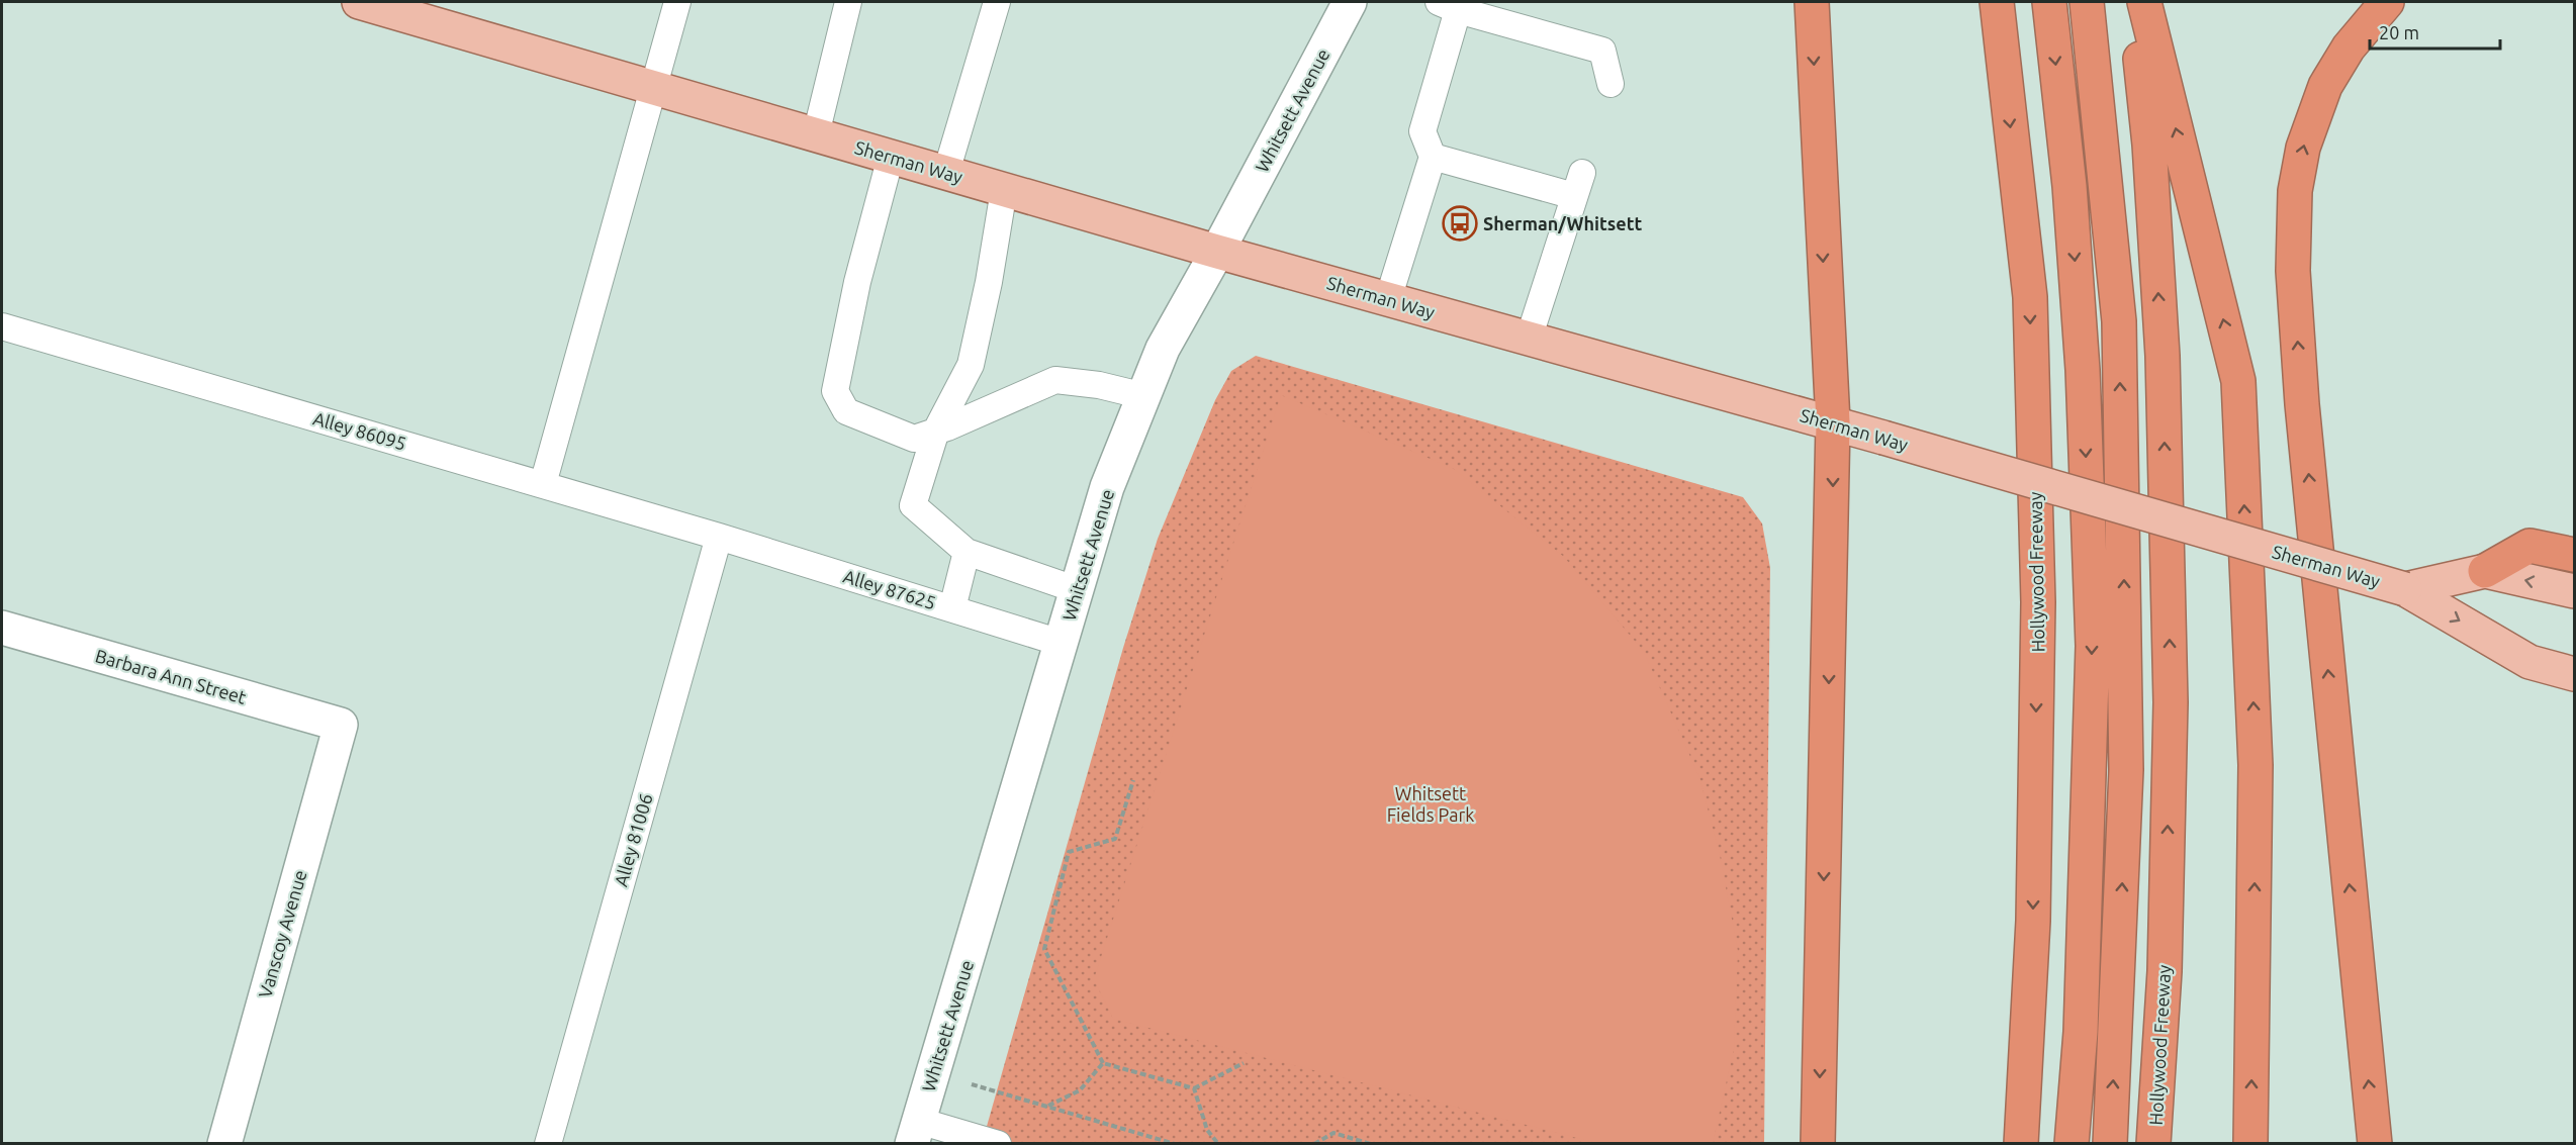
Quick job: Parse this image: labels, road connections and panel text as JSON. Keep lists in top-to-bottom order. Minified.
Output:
{"streets":{"highway":["Hollywood Freeway"],"main road":["Whitsett Avenue","Sherman Way","Barbara Ann Street","Vanscoy Avenue"],"lane":["Alley 86095","Alley 87625","Alley 81006"]},"crossings":[["Whitsett Avenue","Sherman Way"],["Whitsett Avenue","Alley 87625"],["Alley 86095","Alley 87625"],["Alley 86095","Alley 81006"],["Alley 87625","Alley 81006"],["Barbara Ann Street","Vanscoy Avenue"]],"parks":["Whitsett Fields Park"],"places":{"bus stop":["Sherman/Whitsett"]},"scale_bar":"20 m"}
